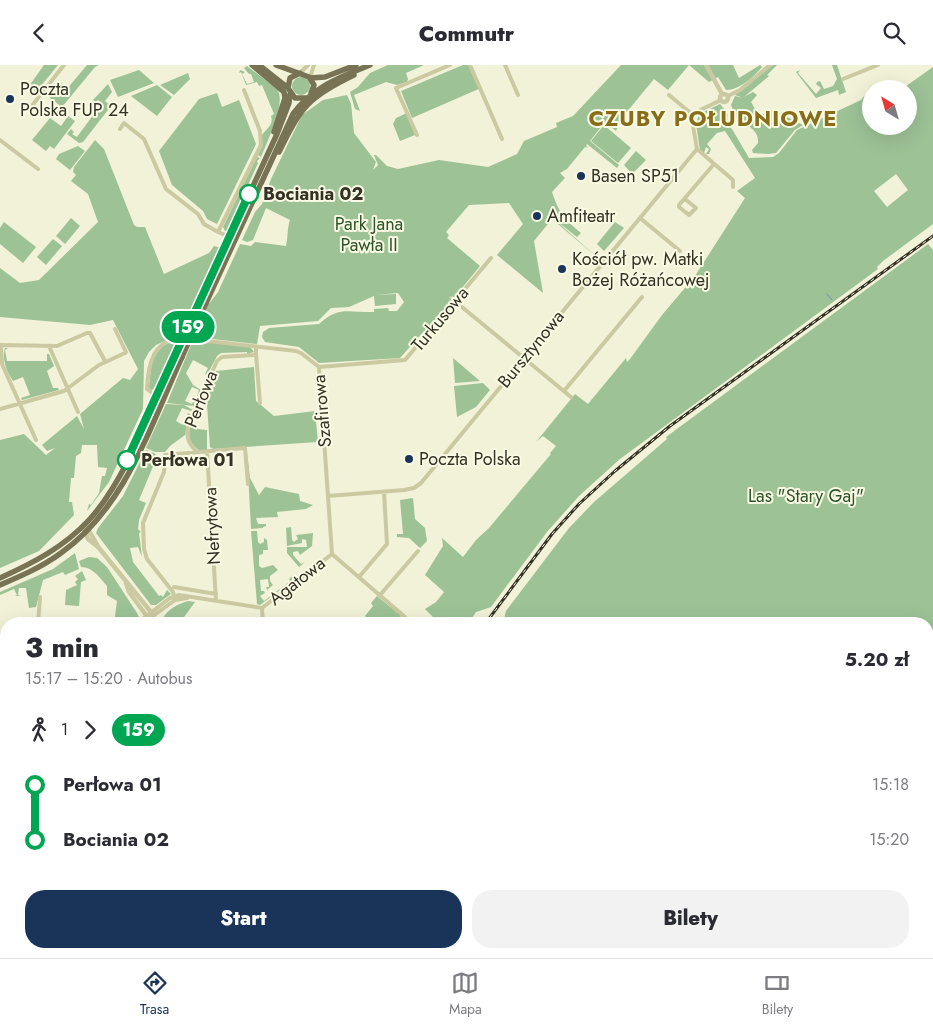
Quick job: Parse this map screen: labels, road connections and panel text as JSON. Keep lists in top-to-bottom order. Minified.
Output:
{"streets":{"street":["Turkusowa","Bursztynowa","Perłowa","Szafirowa","Nefrytowa","Agatowa"]},"crossings":[["Turkusowa","Szafirowa"],["Bursztynowa","Szafirowa"],["Szafirowa","Agatowa"],["Nefrytowa","Agatowa"]],"districts":["CZUBY POŁUDNIOWE"],"parks":["Park Jana Pawła II","Las \"Stary Gaj\""],"places":["Poczta Polska FUP 24","Basen SP51","Bociania 02","Amfiteatr","Kościół pw. Matki Bożej Różańcowej","Poczta Polska","Perłowa 01"],"lines":["bus line 159"],"north":"top left","page":{"header":"Commutr","on_map":"159","heading":["3 min","15:17 – 15:20 · Autobus","5.20 zł"],"legs":["1","159"],"list":[{"name":"Perłowa 01","value":"15:18"},{"name":"Bociania 02","value":"15:20"}],"buttons":["Start","Bilety"],"tabs":["Trasa","Mapa","Bilety"]}}
